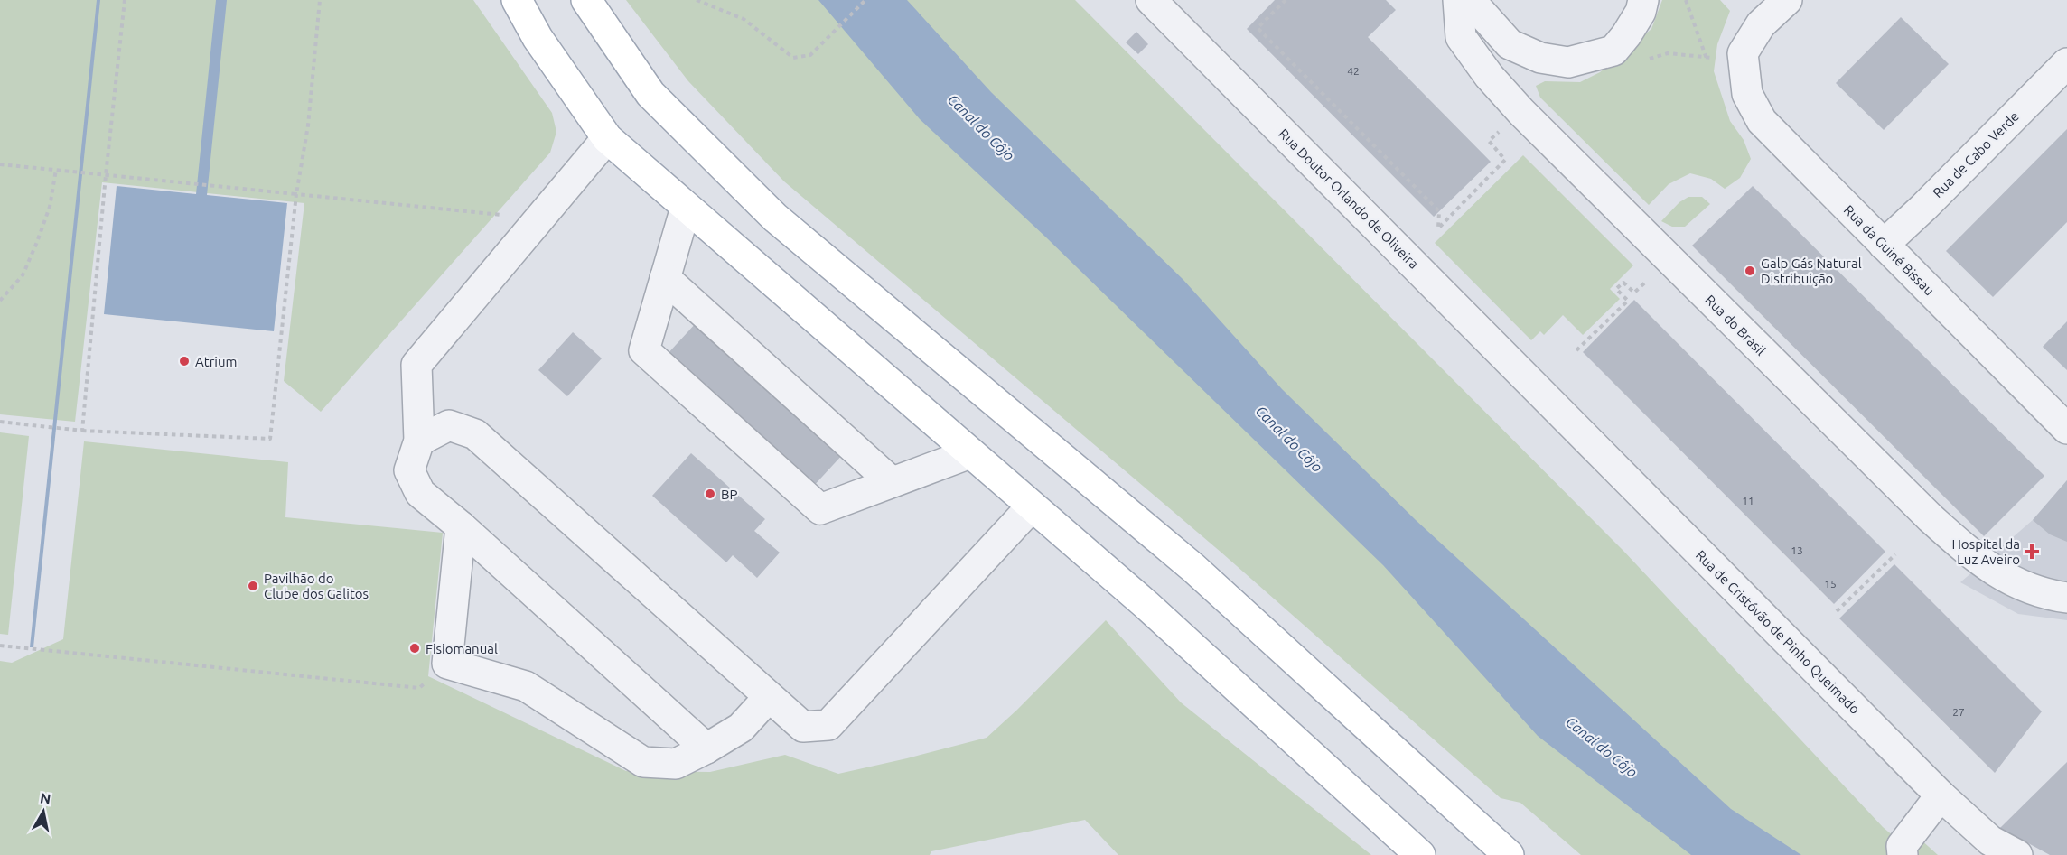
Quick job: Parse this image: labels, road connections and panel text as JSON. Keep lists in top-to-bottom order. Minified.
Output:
{"streets":{"street":["Rua de Cabo Verde","Rua Doutor Orlando de Oliveira","Rua da Guiné Bissau","Rua do Brasil","Rua de Cristóvão de Pinho Queimado"]},"crossings":[["Rua de Cabo Verde","Rua da Guiné Bissau"],["Rua Doutor Orlando de Oliveira","Rua de Cristóvão de Pinho Queimado"]],"water":["Canal do Côjo"],"places":{"other":["Galp Gás Natural Distribuição","Atrium","BP","Pavilhão do Clube dos Galitos","Fisiomanual"],"health":["Hospital da Luz Aveiro"]},"house_numbers":["42","11","13","15","27"],"north":"top"}
